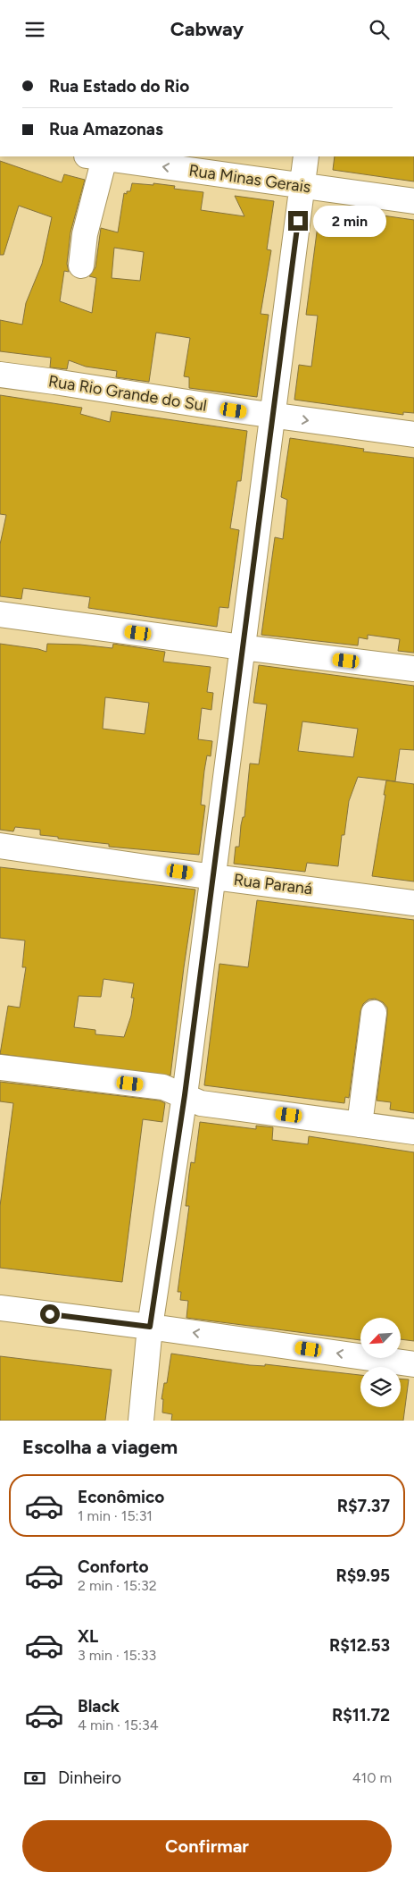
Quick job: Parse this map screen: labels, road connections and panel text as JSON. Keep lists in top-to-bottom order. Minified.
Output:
{"streets":{"street":["Rua Minas Gerais","Rua Rio Grande do Sul","Rua Paraná"]},"one_way":["Rua Minas Gerais"],"north":"bottom left","page":{"header":"Cabway","banner":["Rua Estado do Rio","Rua Amazonas"],"bubble":"2 min","heading":"Escolha a viagem","list":[{"name":"Econômico","note":"1 min · 15:31","value":"R$7.37"},{"name":"Conforto","note":"2 min · 15:32","value":"R$9.95"},{"name":"XL","note":"3 min · 15:33","value":"R$12.53"},{"name":"Black","note":"4 min · 15:34","value":"R$11.72"}],"pay":["Dinheiro","410 m"],"buttons":"Confirmar"}}
